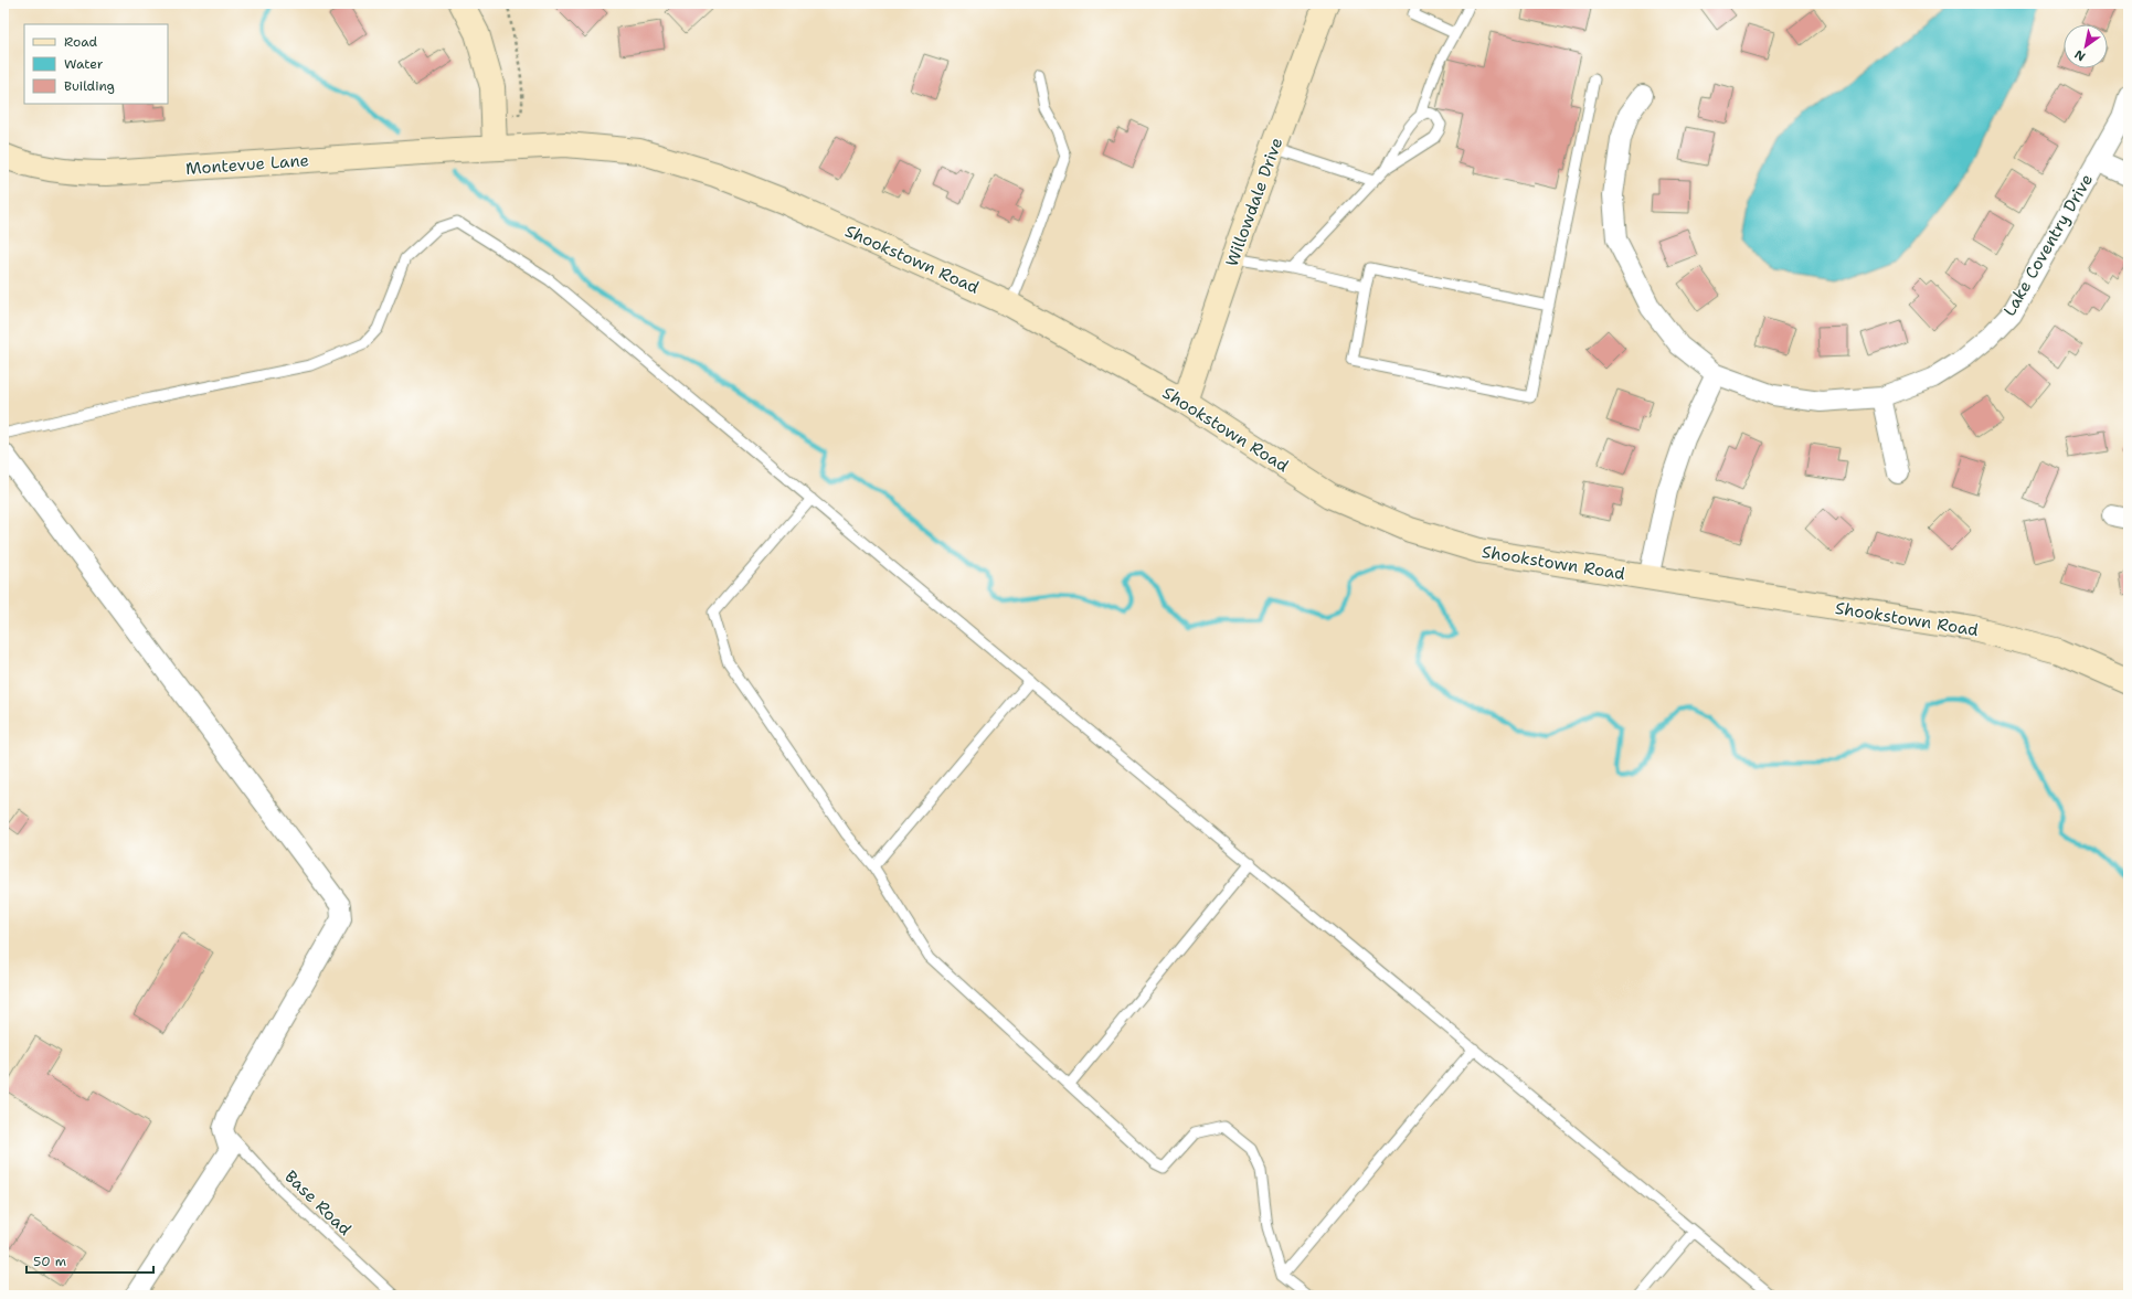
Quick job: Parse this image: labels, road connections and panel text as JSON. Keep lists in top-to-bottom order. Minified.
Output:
{"streets":{"street":["Montevue Lane","Willowdale Drive","Lake Coventry Drive","Shookstown Road"],"lane":["Base Road"]},"crossings":[["Montevue Lane","Shookstown Road"],["Willowdale Drive","Shookstown Road"]],"legend":["Road","Water","Building"],"scale_bar":"50 m","north":"bottom left"}
